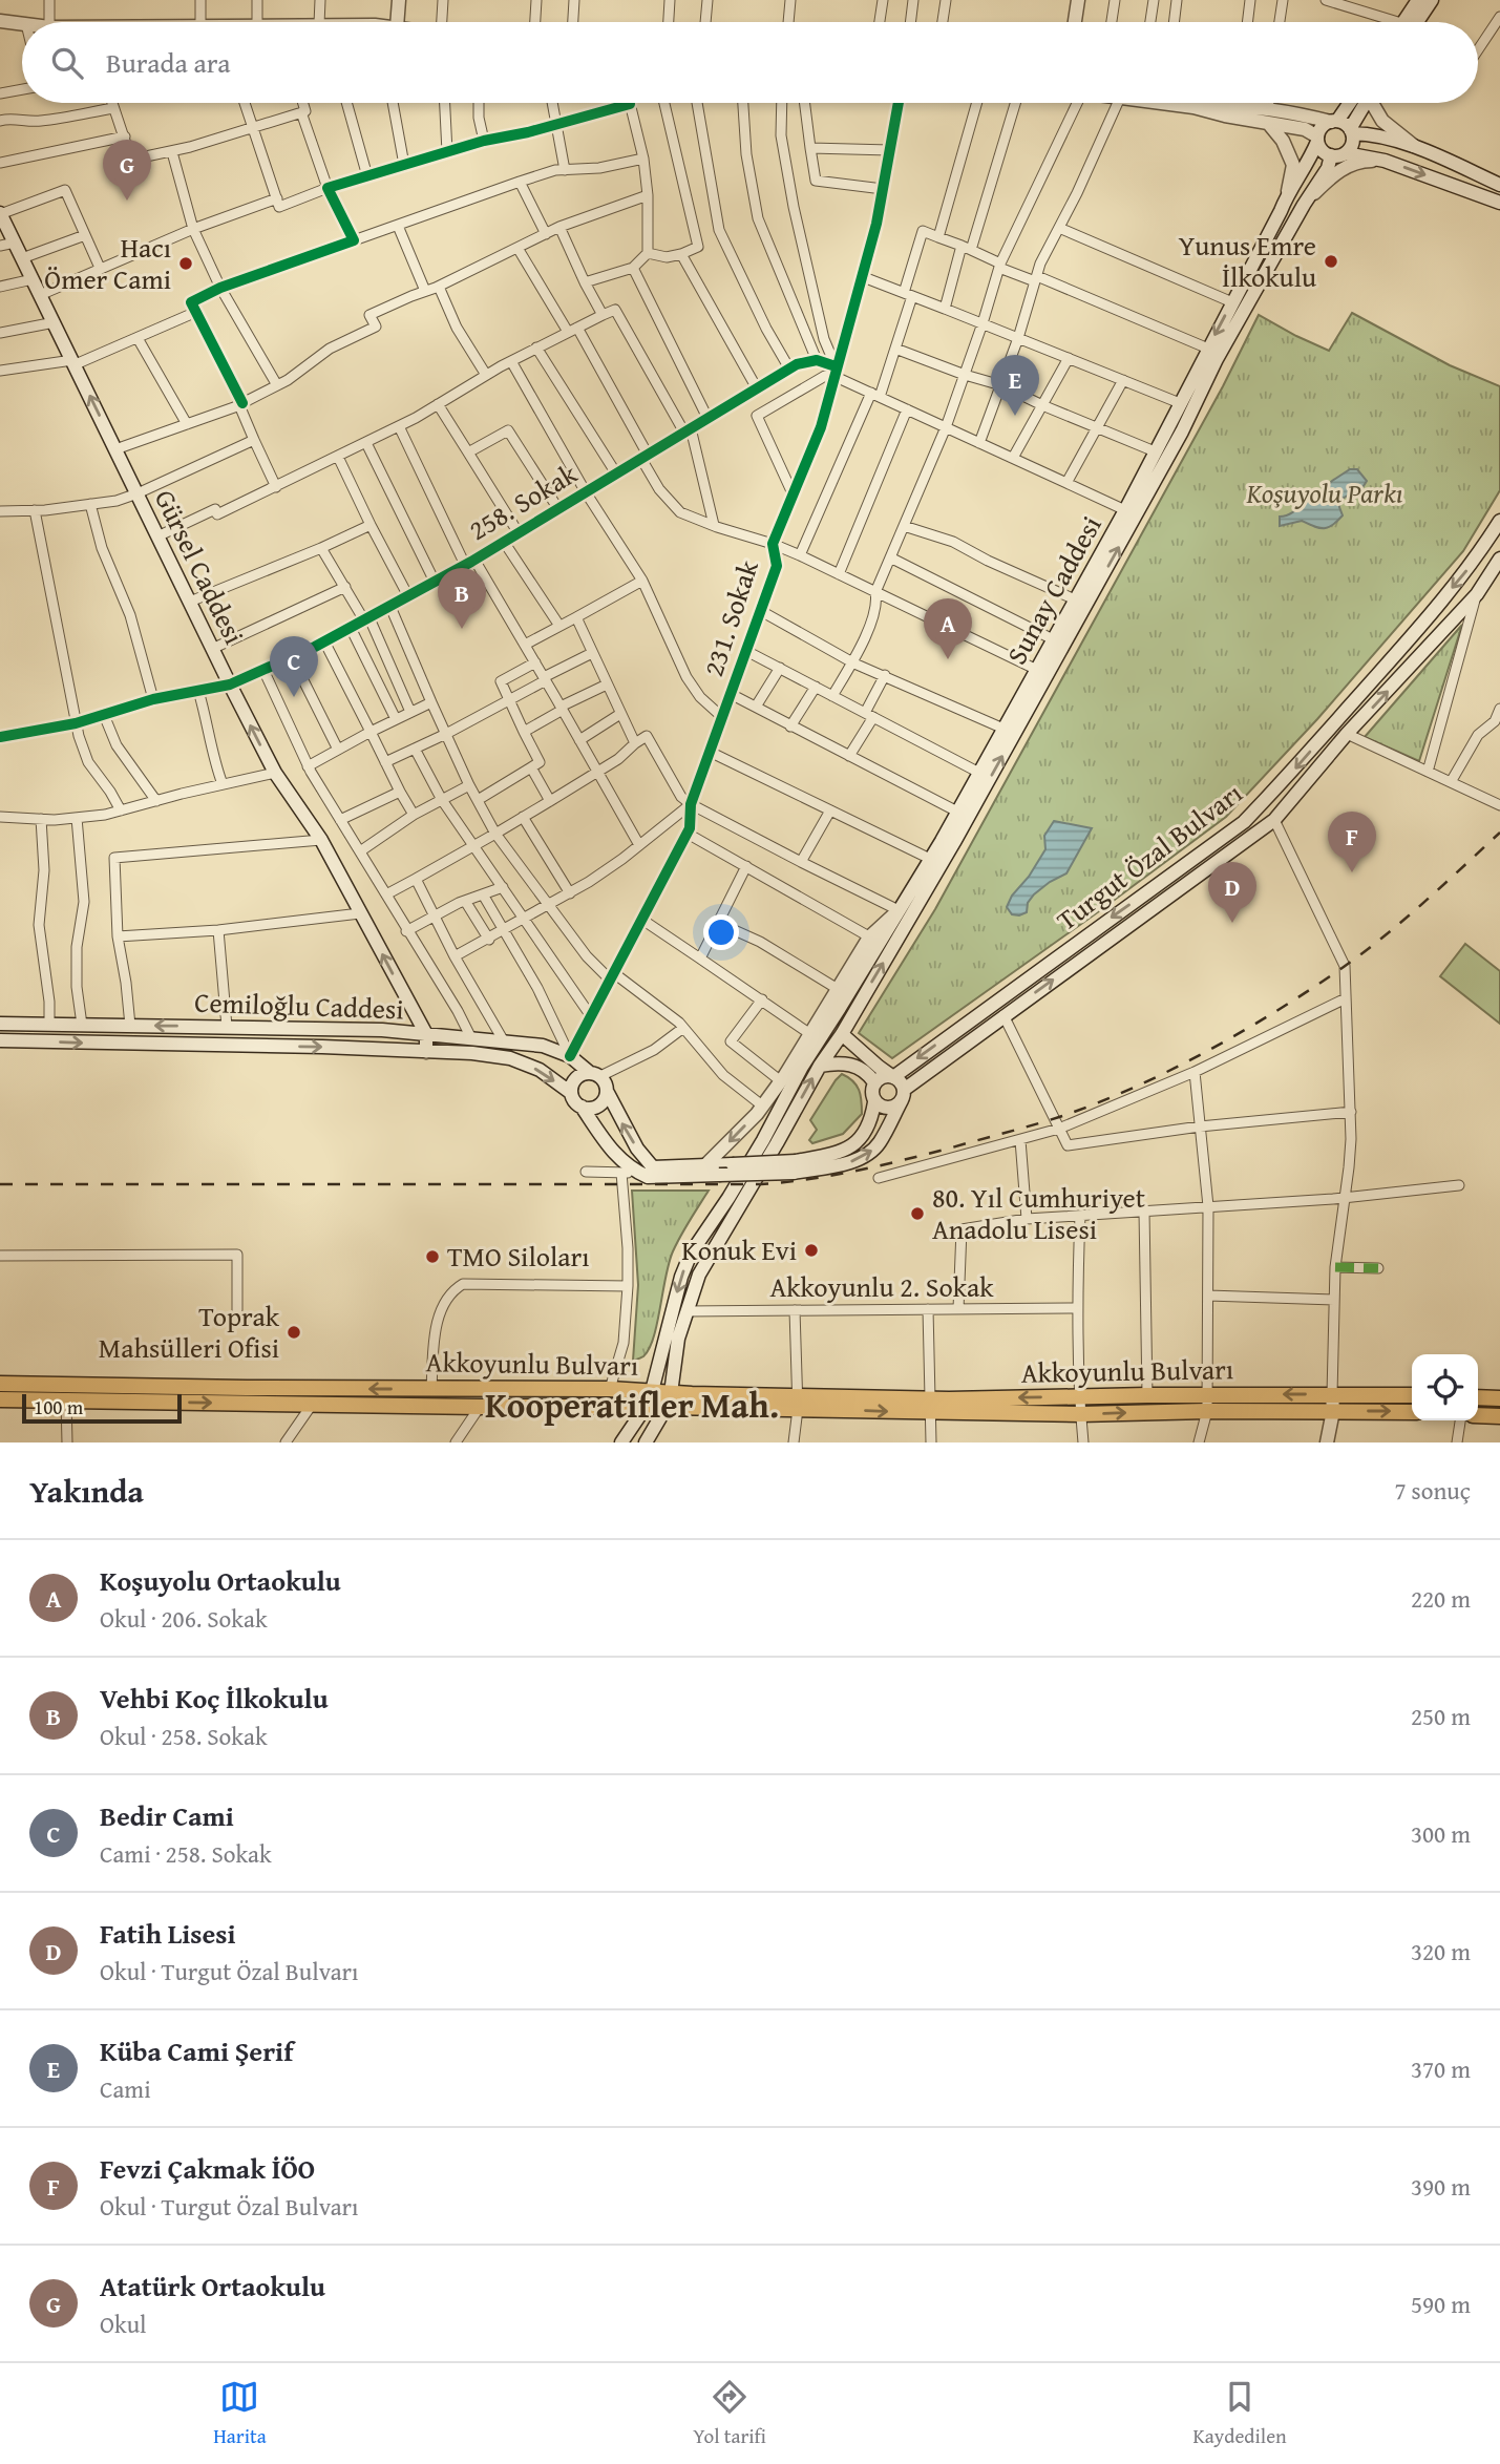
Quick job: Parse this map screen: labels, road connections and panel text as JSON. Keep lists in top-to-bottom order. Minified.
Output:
{"streets":{"main road":["Gürsel Caddesi","Sunay Caddesi","Turgut Özal Bulvarı","Cemiloğlu Caddesi","Akkoyunlu Bulvarı"],"street":["258. Sokak","231. Sokak","Akkoyunlu 2. Sokak"]},"crossings":[["258. Sokak","Gürsel Caddesi"],["Gürsel Caddesi","Cemiloğlu Caddesi"],["Sunay Caddesi","Akkoyunlu 2. Sokak"],["Sunay Caddesi","Akkoyunlu Bulvarı"],["231. Sokak","Cemiloğlu Caddesi"]],"one_way":["Gürsel Caddesi"],"districts":["Kooperatifler Mah."],"parks":["Koşuyolu Parkı"],"places":["Yunus Emre İlkokulu","Hacı Ömer Cami","80. Yıl Cumhuriyet Anadolu Lisesi","Konuk Evi","TMO Siloları","Toprak Mahsülleri Ofisi"],"scale_bar":"100 m","page":{"search":"Burada ara","pins":["G","E","B","A","C","F","D"],"scale":"100 m","heading":["Yakında","7 sonuç"],"list":[{"mark":"A","name":"Koşuyolu Ortaokulu","note":"Okul · 206. Sokak","value":"220 m"},{"mark":"B","name":"Vehbi Koç İlkokulu","note":"Okul · 258. Sokak","value":"250 m"},{"mark":"C","name":"Bedir Cami","note":"Cami · 258. Sokak","value":"300 m"},{"mark":"D","name":"Fatih Lisesi","note":"Okul · Turgut Özal Bulvarı","value":"320 m"},{"mark":"E","name":"Küba Cami Şerif","note":"Cami","value":"370 m"},{"mark":"F","name":"Fevzi Çakmak İÖO","note":"Okul · Turgut Özal Bulvarı","value":"390 m"},{"mark":"G","name":"Atatürk Ortaokulu","note":"Okul","value":"590 m"}],"nav":["Harita","Yol tarifi","Kaydedilen"]}}
